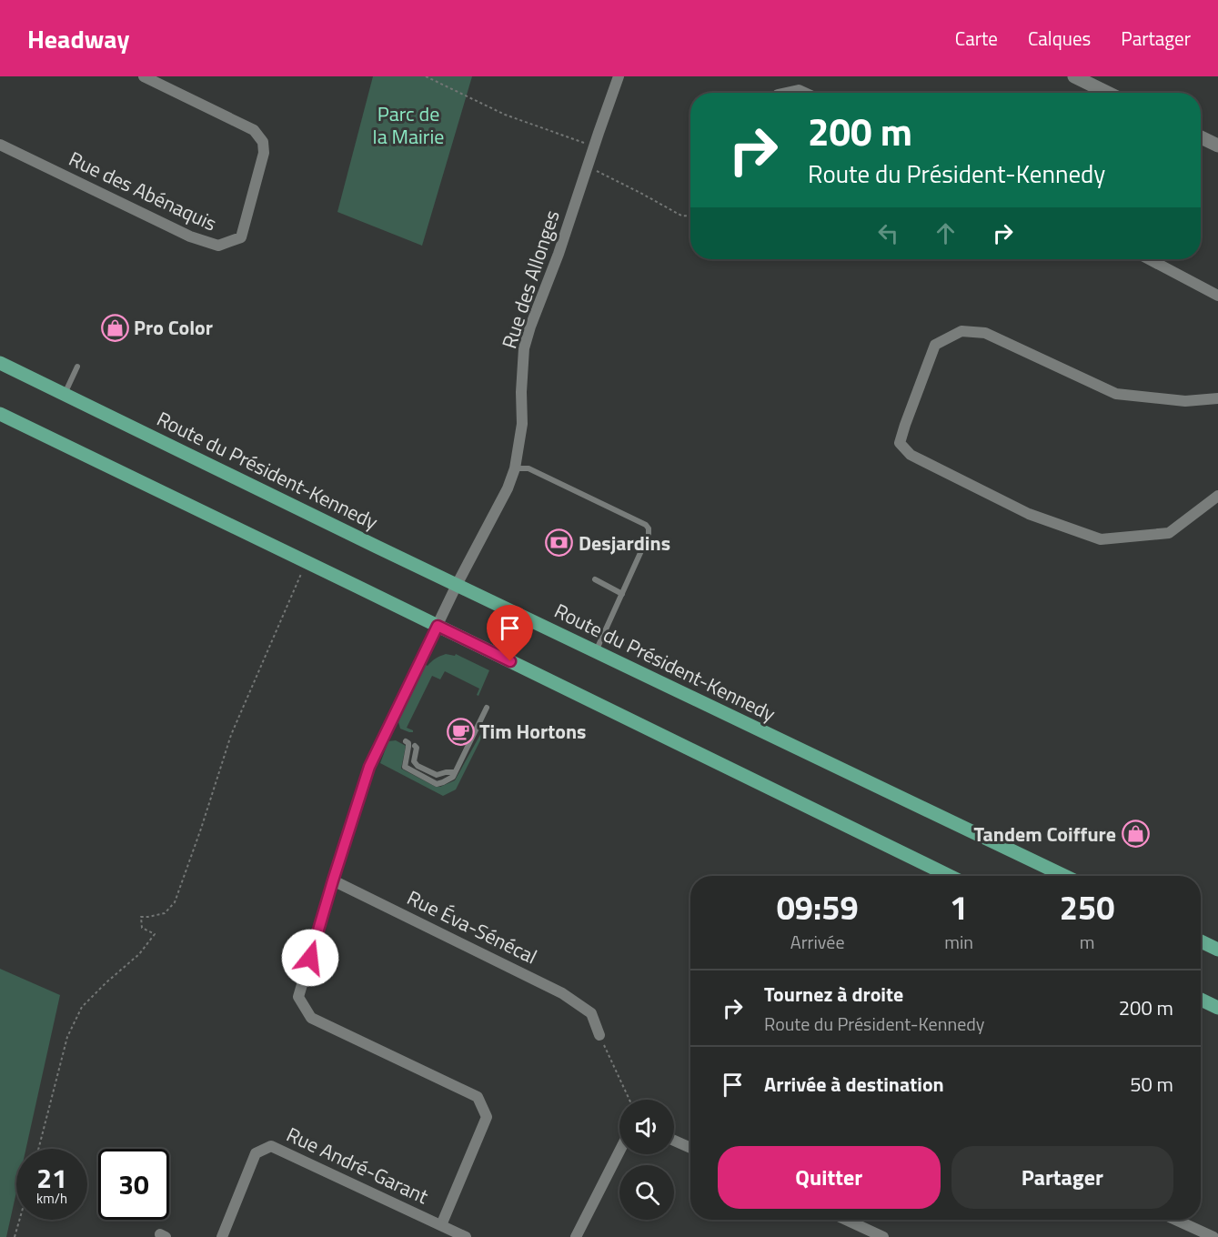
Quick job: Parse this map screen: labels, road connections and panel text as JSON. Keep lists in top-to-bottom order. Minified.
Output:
{"streets":{"main road":["Route du Président-Kennedy"],"street":["Rue des Abénaquis","Rue des Allonges","Rue Éva-Sénécal","Rue André-Garant"]},"crossings":[["Rue des Allonges","Route du Président-Kennedy"],["Rue des Allonges","Rue Éva-Sénécal"],["Rue des Allonges","Rue André-Garant"]],"parks":["Parc de la Mairie"],"places":{"shop":["Pro Color","Tandem Coiffure"],"bank":["Desjardins"],"cafe":["Tim Hortons"]},"page":{"header":"Headway","nav":["Carte","Calques","Partager"],"turn":["200 m","Route du Président-Kennedy"],"eta":["09:59","Arrivée","1","min","250","m"],"list":[{"name":"Tournez à droite","note":"Route du Président-Kennedy","value":"200 m"},{"name":"Arrivée à destination","value":"50 m"}],"buttons":["Quitter","Partager"],"speed":"21 km/h","limit":"30"}}
